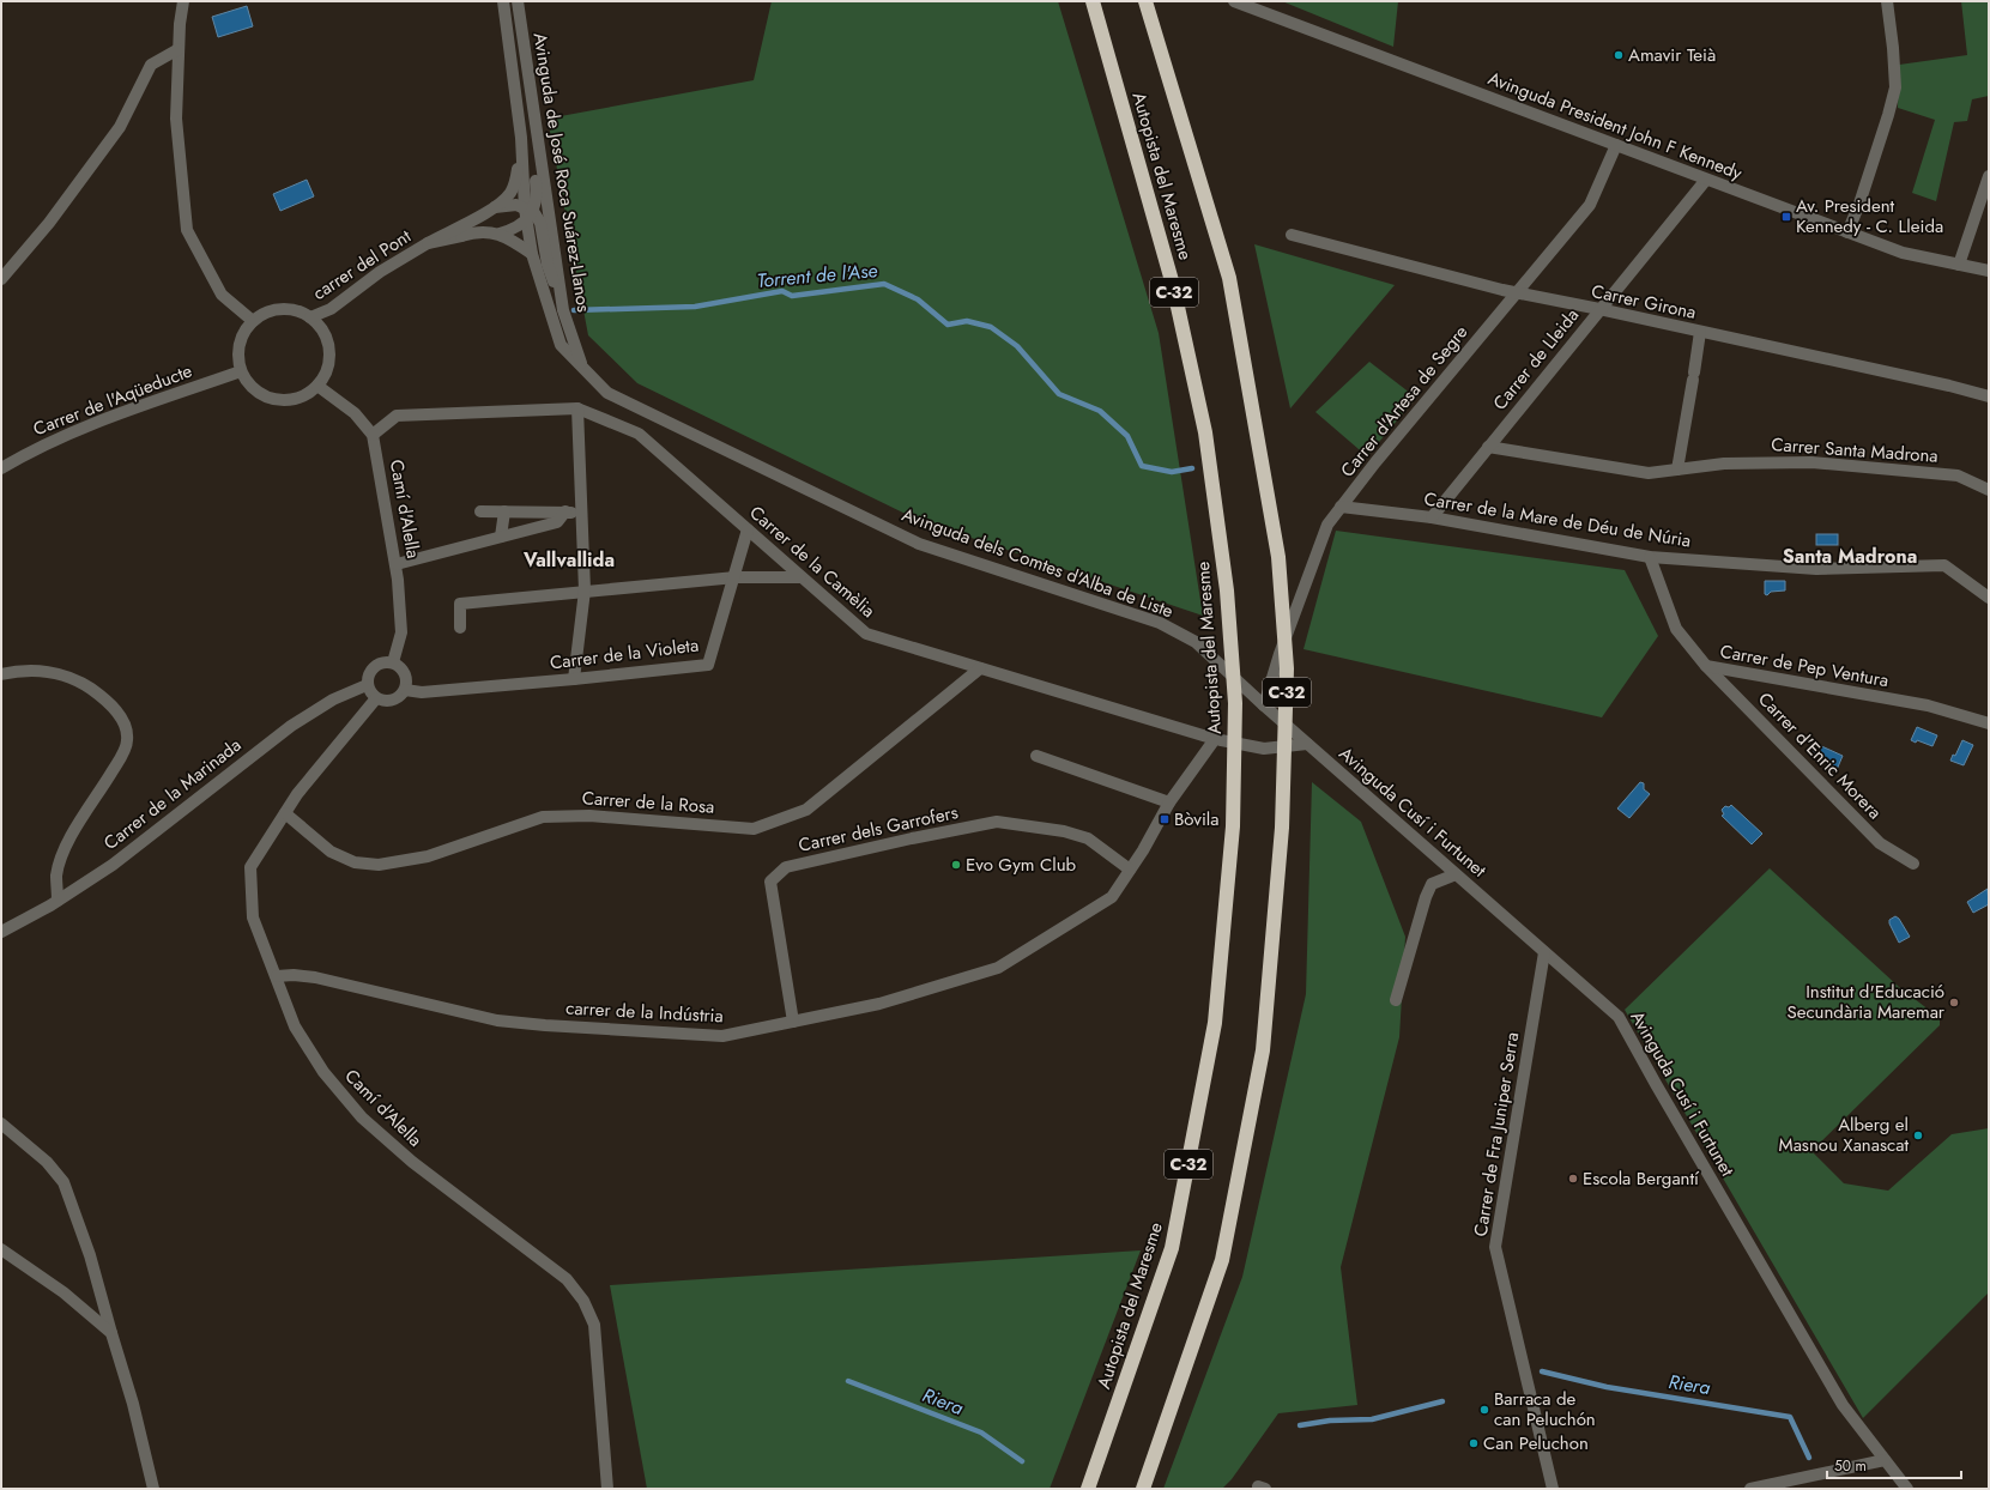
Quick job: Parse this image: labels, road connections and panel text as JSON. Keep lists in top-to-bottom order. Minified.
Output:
{"streets":{"highway":["Autopista del Maresme","C-32"],"street":["Avinguda President John F Kennedy","Avinguda de José Roca Suárez-Llanos","carrer del Pont","Carrer Girona","Carrer de Lleida","Carrer de l'Aqüeducte","Carrer d'Artesa de Segre","Carrer Santa Madrona","Camí d'Alella","Carrer de la Mare de Déu de Núria","Carrer de la Camèlia","Avinguda dels Comtes d'Alba de Liste","Carrer de la Violeta","Carrer de Pep Ventura","Carrer d'Enric Morera","Carrer de la Marinada","Carrer de la Rosa","Avinguda Cusí i Furtunet","Carrer dels Garrofers","carrer de la Indústria","Carrer de Fra Juniper Serra"]},"crossings":[["Avinguda President John F Kennedy","Carrer de Lleida"],["Avinguda President John F Kennedy","Carrer d'Artesa de Segre"],["Avinguda de José Roca Suárez-Llanos","Avinguda dels Comtes d'Alba de Liste"],["carrer del Pont","Carrer de l'Aqüeducte"],["carrer del Pont","Camí d'Alella"],["Carrer Girona","Carrer de Lleida"],["Carrer Girona","Carrer d'Artesa de Segre"],["Carrer de Lleida","Carrer Santa Madrona"],["Carrer de Lleida","Carrer de la Mare de Déu de Núria"],["Carrer de l'Aqüeducte","Camí d'Alella"],["Carrer d'Artesa de Segre","Carrer de la Mare de Déu de Núria"],["Carrer d'Artesa de Segre","Avinguda dels Comtes d'Alba de Liste"],["Carrer d'Artesa de Segre","Avinguda Cusí i Furtunet"],["Camí d'Alella","Carrer de la Violeta"],["Camí d'Alella","Carrer de la Marinada"],["Camí d'Alella","Carrer de la Rosa"],["Camí d'Alella","carrer de la Indústria"],["Carrer de la Mare de Déu de Núria","Carrer de Pep Ventura"],["Carrer de la Camèlia","Carrer de la Violeta"],["Carrer de la Camèlia","Carrer de la Rosa"],["Carrer de la Camèlia","Avinguda Cusí i Furtunet"],["Carrer de la Camèlia","carrer de la Indústria"],["Avinguda dels Comtes d'Alba de Liste","Avinguda Cusí i Furtunet"],["Carrer de la Violeta","Carrer de la Marinada"],["Carrer de Pep Ventura","Carrer d'Enric Morera"],["Avinguda Cusí i Furtunet","Carrer de Fra Juniper Serra"],["Carrer dels Garrofers","carrer de la Indústria"]],"districts":["Santa Madrona","Vallvallida"],"water":["Torrent de l'Ase","Riera"],"places":{"other":["Amavir Teià","Evo Gym Club","Institut d'Educació Secundària Maremar","Alberg el Masnou Xanascat","Escola Bergantí","Barraca de can Peluchón","Can Peluchon"],"transit":["Av. President Kennedy - C. Lleida","Bòvila"]},"scale_bar":"50 m"}
